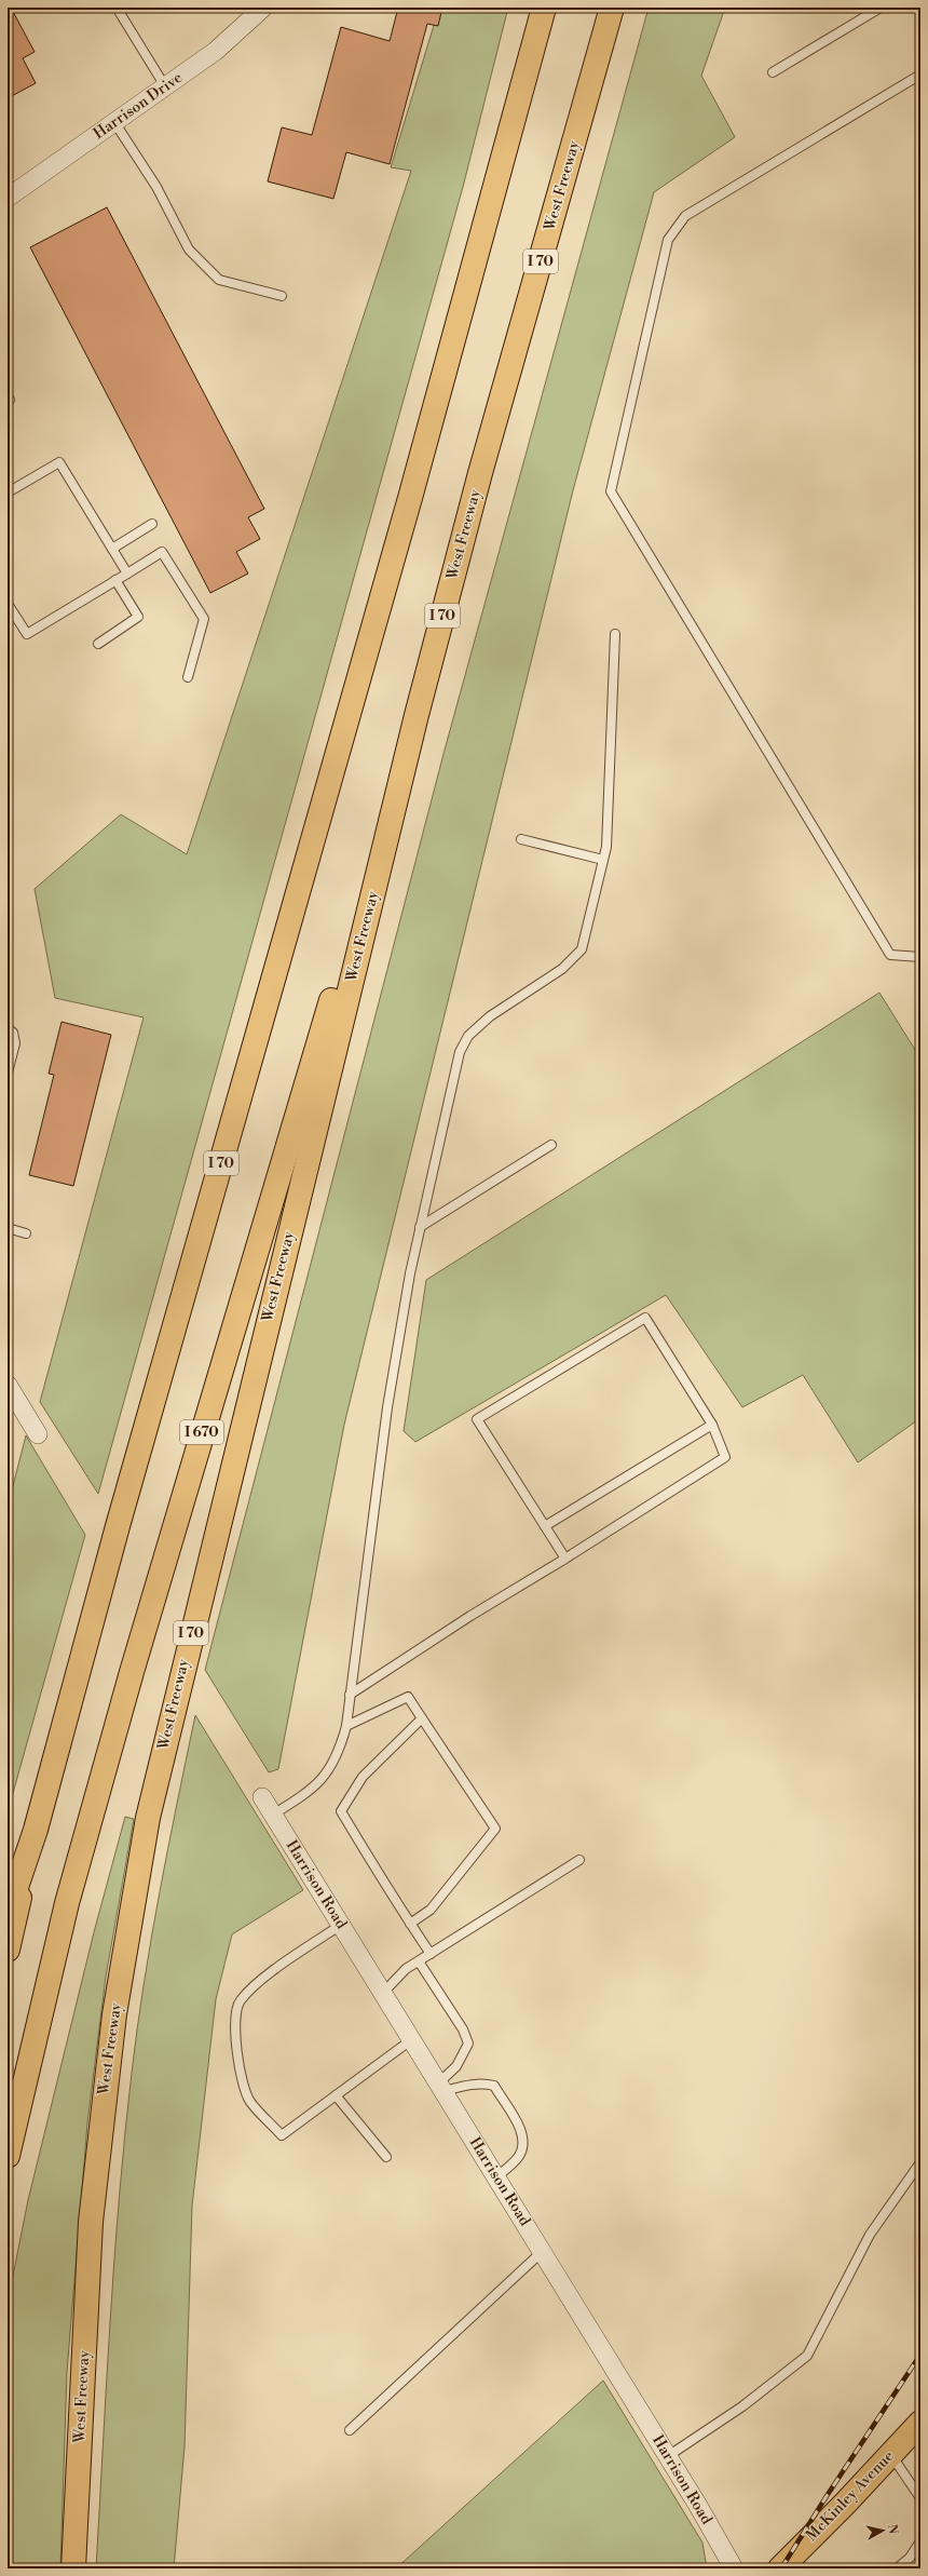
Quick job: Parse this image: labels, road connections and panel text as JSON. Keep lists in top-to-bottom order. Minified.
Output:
{"streets":{"main road":["West Freeway","I 70","I 670","McKinley Avenue"],"street":["Harrison Drive","Harrison Road"]},"crossings":[["West Freeway","I 670"]],"north":"right"}
